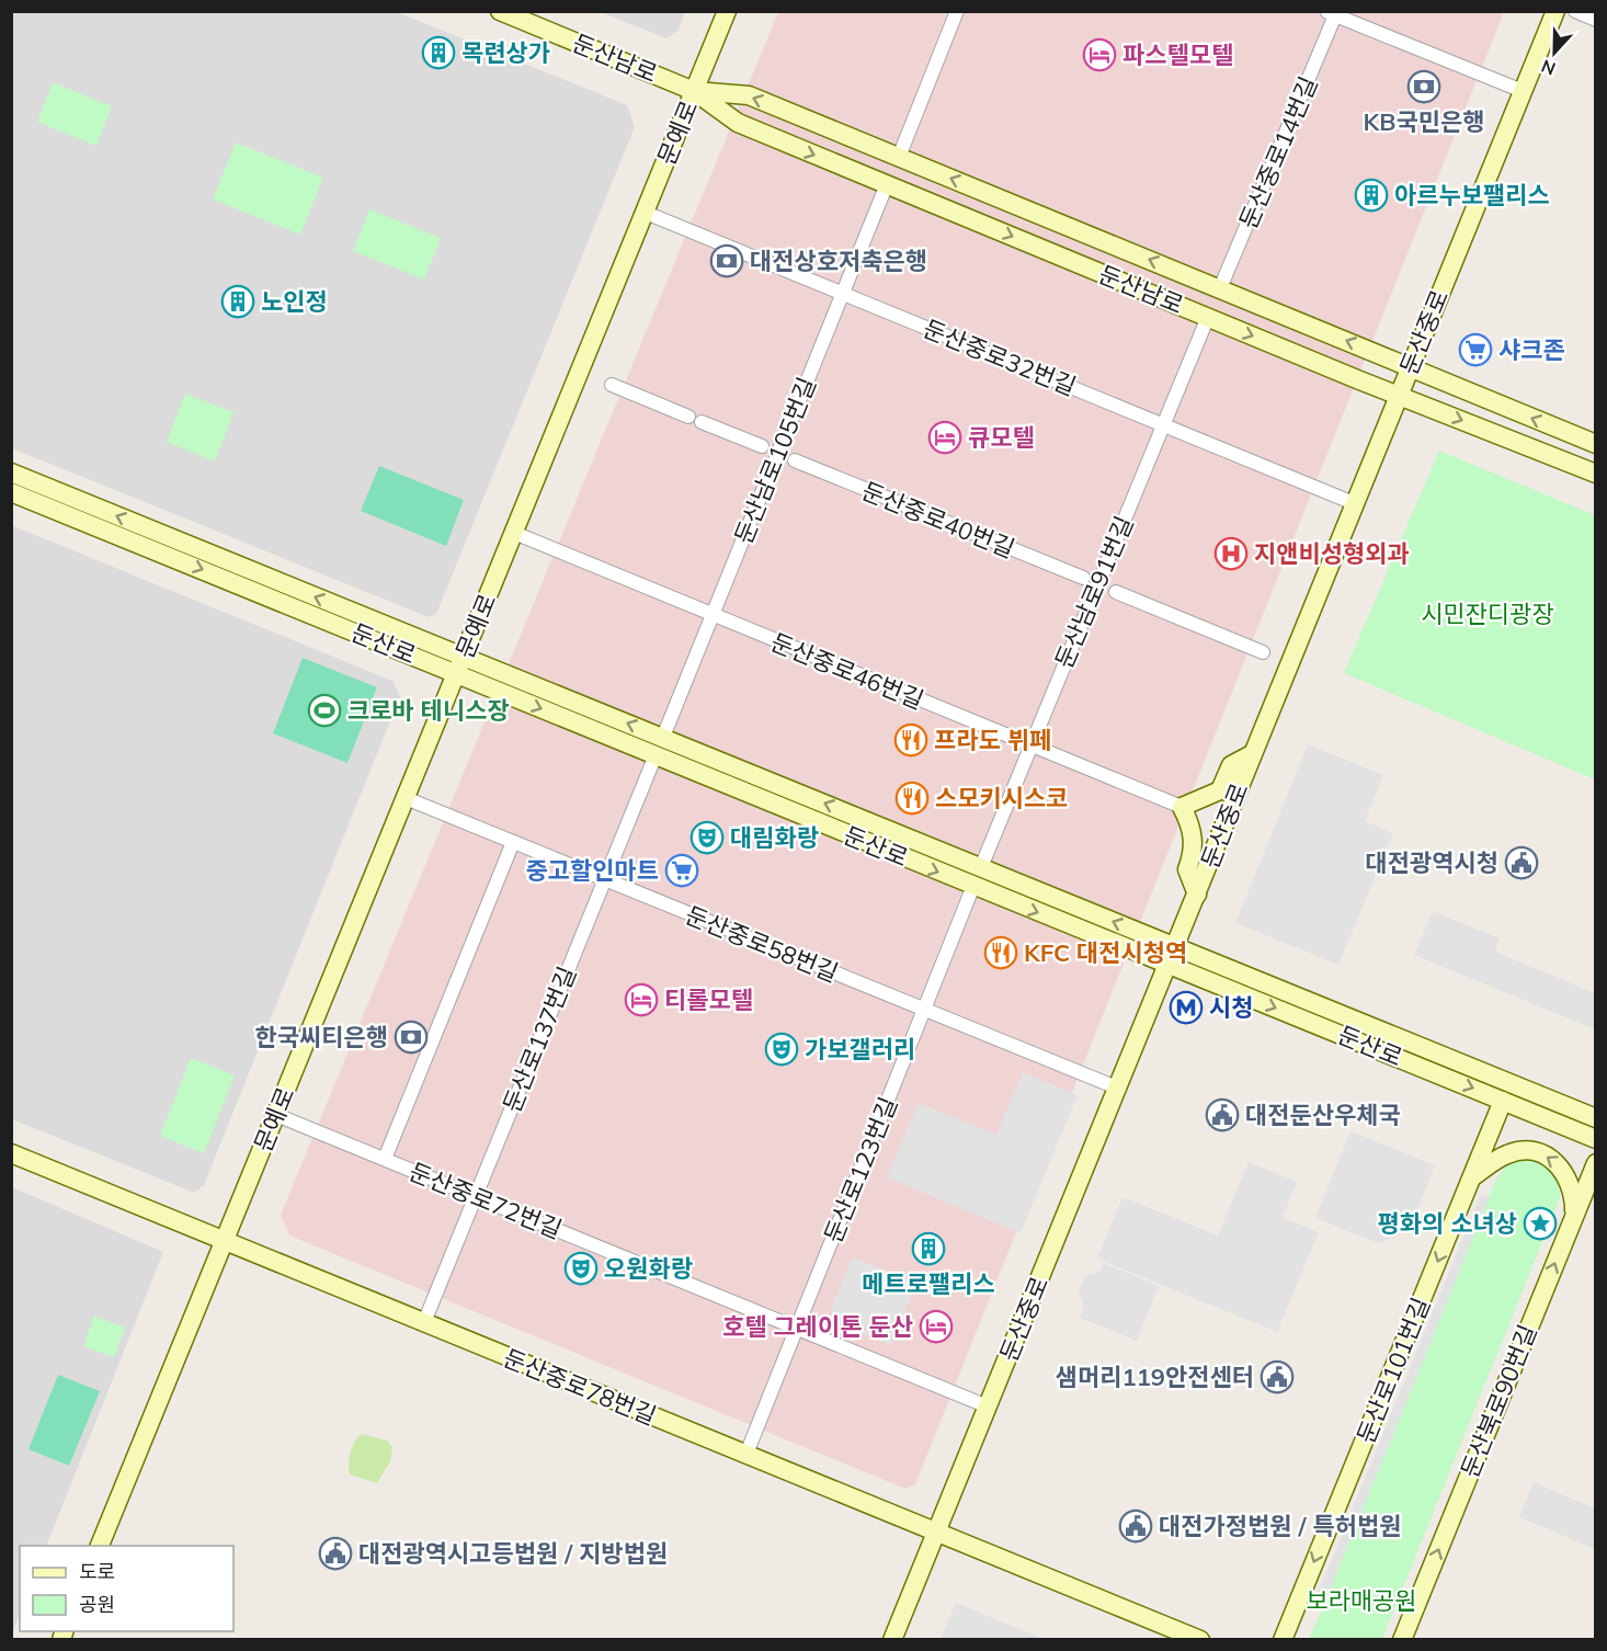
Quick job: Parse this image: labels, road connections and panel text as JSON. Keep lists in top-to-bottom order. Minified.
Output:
{"streets":{"main road":["둔산남로","문예로","둔산중로","둔산로","둔산로101번길","둔산중로78번길","둔산북로90번길"],"street":["둔산중로14번길","둔산중로32번길","둔산남로105번길","둔산중로40번길","둔산남로91번길","둔산중로46번길","둔산중로58번길","둔산로137번길","둔산로123번길","둔산중로72번길"]},"crossings":[["둔산남로","문예로"],["둔산남로","둔산중로14번길"],["둔산남로","둔산중로"],["둔산남로","둔산남로105번길"],["둔산남로","둔산남로91번길"],["문예로","둔산중로32번길"],["문예로","둔산로"],["문예로","둔산중로46번길"],["문예로","둔산중로58번길"],["문예로","둔산중로72번길"],["문예로","둔산중로78번길"],["둔산중로14번길","둔산중로"],["둔산중로","둔산중로32번길"],["둔산중로","둔산로"],["둔산중로","둔산중로58번길"],["둔산중로","둔산중로72번길"],["둔산중로","둔산중로78번길"],["둔산중로32번길","둔산남로105번길"],["둔산중로32번길","둔산남로91번길"],["둔산남로105번길","둔산로"],["둔산남로105번길","둔산중로46번길"],["둔산남로91번길","둔산로"],["둔산남로91번길","둔산중로46번길"],["둔산로","둔산로137번길"],["둔산로","둔산로123번길"],["둔산로","둔산로101번길"],["둔산중로58번길","둔산로137번길"],["둔산중로58번길","둔산로123번길"],["둔산로137번길","둔산중로72번길"],["둔산로137번길","둔산중로78번길"],["둔산로123번길","둔산중로72번길"],["둔산로123번길","둔산중로78번길"]],"one_way":["둔산로101번길","둔산북로90번길"],"parks":["시민잔디광장","보라매공원"],"places":{"building":["목련상가","아르누보팰리스","노인정","메트로팰리스"],"hotel":["파스텔모텔","큐모텔","티롤모텔","호텔 그레이톤 둔산"],"bank":["KB국민은행","대전상호저축은행","한국씨티은행"],"supermarket":["샤크존","중고할인마트"],"hospital":["지앤비성형외과"],"sports":["크로바 테니스장"],"restaurant":["프라도 뷔페","스모키시스코","KFC 대전시청역"],"theatre":["대림화랑","가보갤러리","오원화랑"],"public building":["대전광역시청","대전둔산우체국","샘머리119안전센터","대전가정법원 / 특허법원","대전광역시고등법원 / 지방법원"],"metro station":["시청"],"place":["평화의 소녀상"]},"legend":["도로","공원"],"north":"bottom"}
